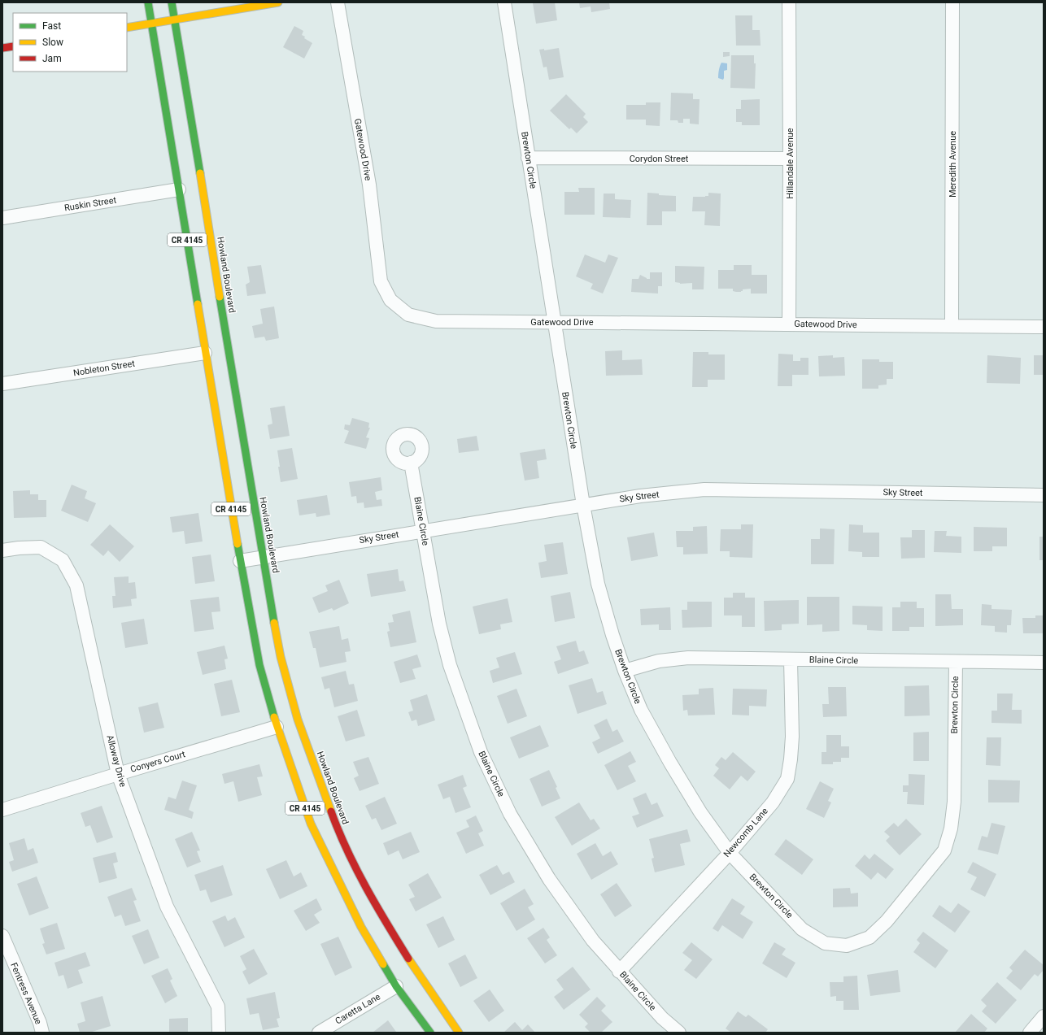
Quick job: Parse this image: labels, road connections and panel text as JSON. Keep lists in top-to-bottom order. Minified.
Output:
{"streets":{"main road":["CR 4145","Howland Boulevard"],"street":["Gatewood Drive","Corydon Street","Brewton Circle","Hillandale Avenue","Meredith Avenue","Ruskin Street","Nobleton Street","Sky Street","Blaine Circle","Alloway Drive","Conyers Court","Newcomb Lane","Fentress Avenue","Caretta Lane"]},"crossings":[["Gatewood Drive","Brewton Circle"],["Gatewood Drive","Hillandale Avenue"],["Gatewood Drive","Meredith Avenue"],["Corydon Street","Brewton Circle"],["Corydon Street","Hillandale Avenue"],["Brewton Circle","Sky Street"],["Brewton Circle","Blaine Circle"],["Brewton Circle","Newcomb Lane"],["Ruskin Street","CR 4145"],["CR 4145","Nobleton Street"],["CR 4145","Sky Street"],["CR 4145","Conyers Court"],["CR 4145","Caretta Lane"],["Howland Boulevard","Sky Street"],["Sky Street","Blaine Circle"],["Blaine Circle","Newcomb Lane"],["Alloway Drive","Conyers Court"]],"legend":["Fast","Slow","Jam"]}
